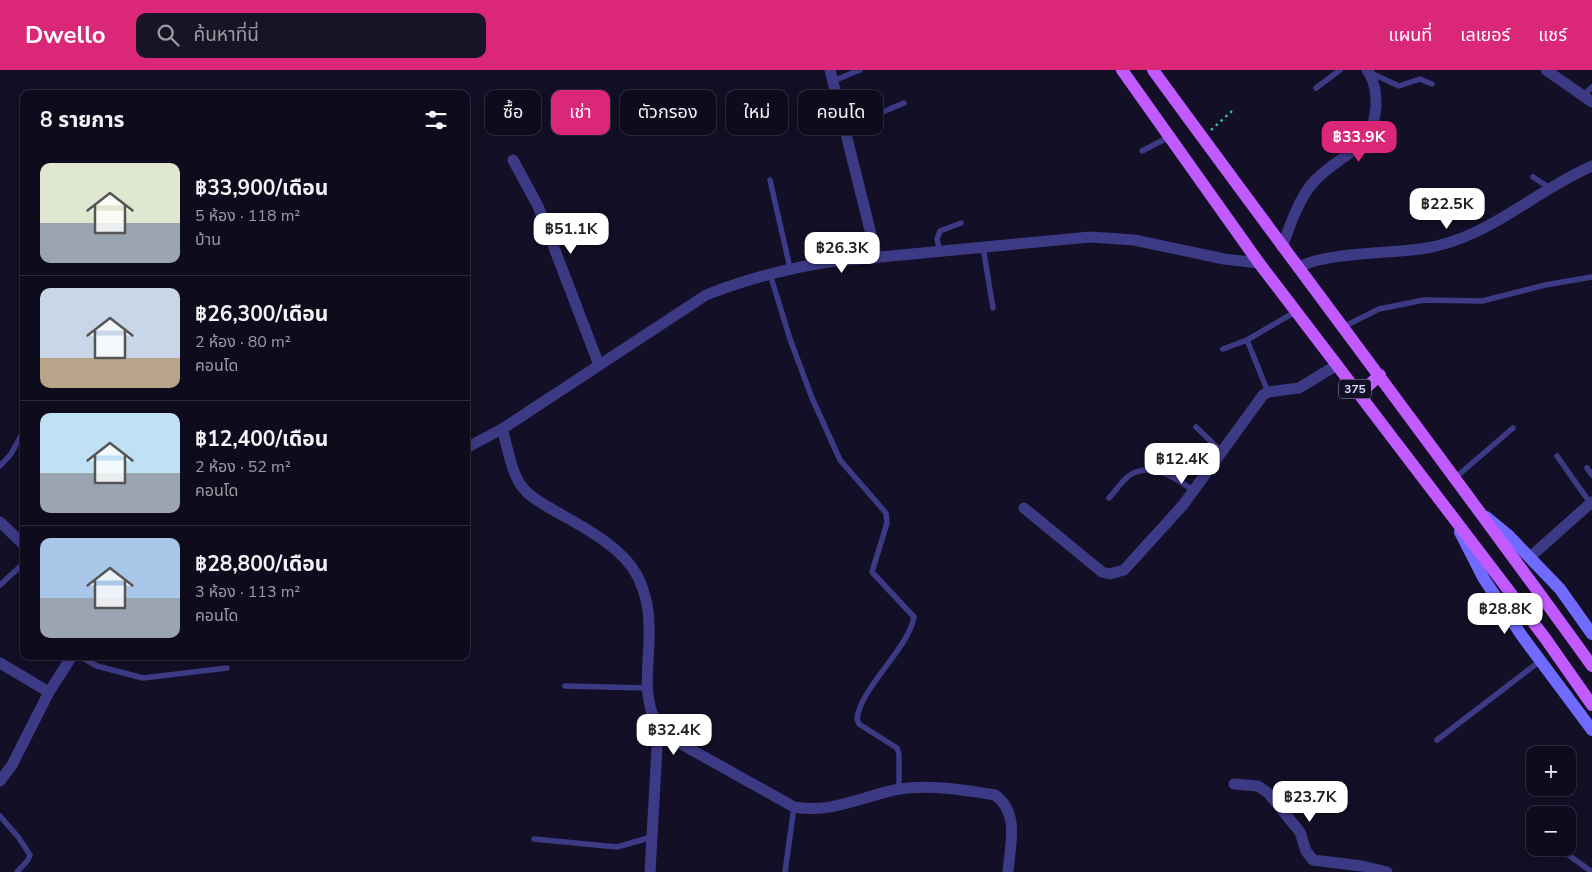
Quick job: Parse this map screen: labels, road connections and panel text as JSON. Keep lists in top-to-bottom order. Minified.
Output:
{"streets":{"main road":["375"]},"page":{"header":"Dwello","search":"ค้นหาที่นี่","nav":["แผนที่","เลเยอร์","แชร์"],"chip":["ซื้อ","เช่า","ตัวกรอง","ใหม่","คอนโด"],"heading":"8 รายการ","price":["฿33.9K","฿22.5K","฿51.1K","฿26.3K","฿12.4K","฿28.8K","฿32.4K","฿23.7K"],"list":[{"name":"฿33,900/เดือน","note":"5 ห้อง · 118 m² · บ้าน"},{"name":"฿26,300/เดือน","note":"2 ห้อง · 80 m² · คอนโด"},{"name":"฿12,400/เดือน","note":"2 ห้อง · 52 m² · คอนโด"},{"name":"฿28,800/เดือน","note":"3 ห้อง · 113 m² · คอนโด"}],"map_buttons":["+","−"]}}
